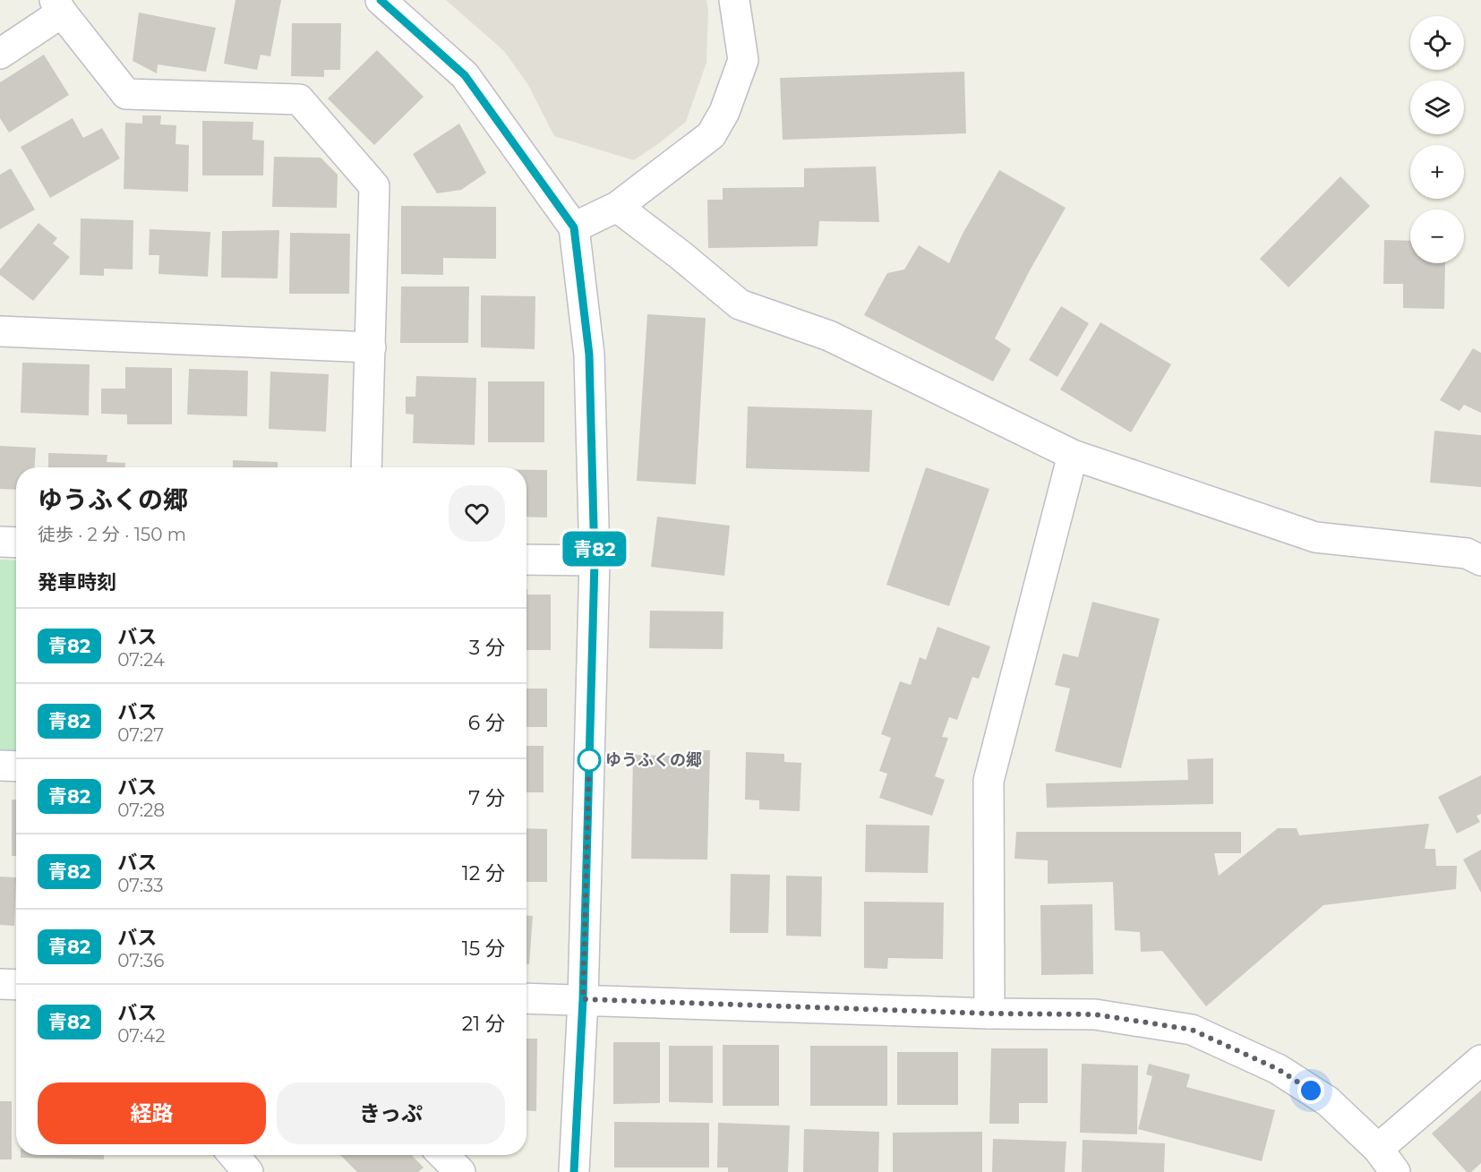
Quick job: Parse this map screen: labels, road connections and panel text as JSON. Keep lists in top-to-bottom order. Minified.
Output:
{"places":["ゆうふくの郷"],"lines":["bus line 青82"],"page":{"on_map":"青82","map_buttons":["+","−"],"heading":[["ゆうふくの郷","徒歩 · 2 分 · 150 m"],"発車時刻"],"list":[{"mark":"青82","name":"バス","note":"07:24","value":"3 分"},{"mark":"青82","name":"バス","note":"07:27","value":"6 分"},{"mark":"青82","name":"バス","note":"07:28","value":"7 分"},{"mark":"青82","name":"バス","note":"07:33","value":"12 分"},{"mark":"青82","name":"バス","note":"07:36","value":"15 分"},{"mark":"青82","name":"バス","note":"07:42","value":"21 分"}],"buttons":["経路","きっぷ"]}}
